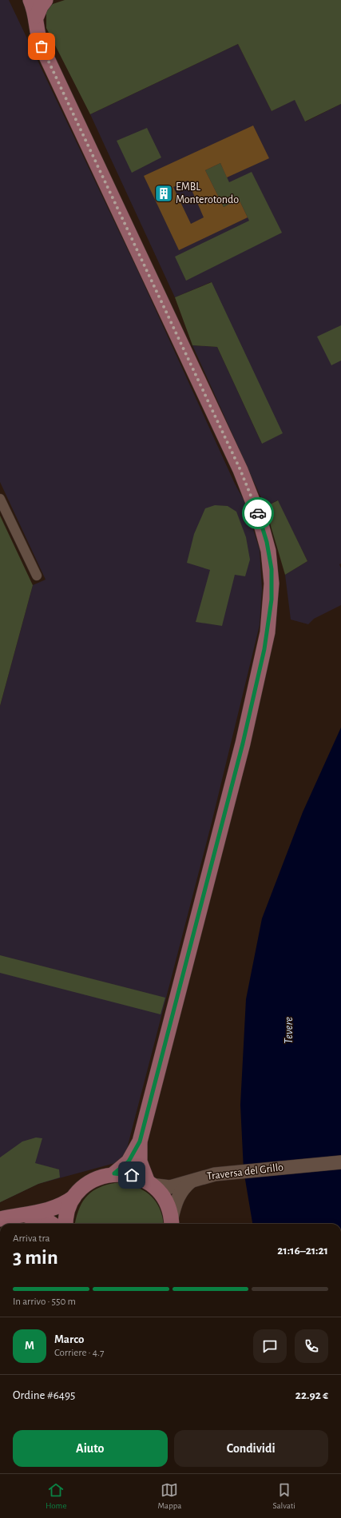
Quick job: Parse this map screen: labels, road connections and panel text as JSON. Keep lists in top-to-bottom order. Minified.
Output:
{"streets":{"main road":["Traversa del Grillo"]},"water":["Tevere"],"places":{"building":["EMBL Monterotondo"]},"page":{"heading":["3 min","Arriva tra","21:16–21:21"],"panel":["Marco","Corriere · 4.7","Ordine #6495","22.92 €"],"bar":"In arrivo · 550 m","round":"M","buttons":["Aiuto","Condividi"],"tabs":["Home","Mappa","Salvati"]}}
